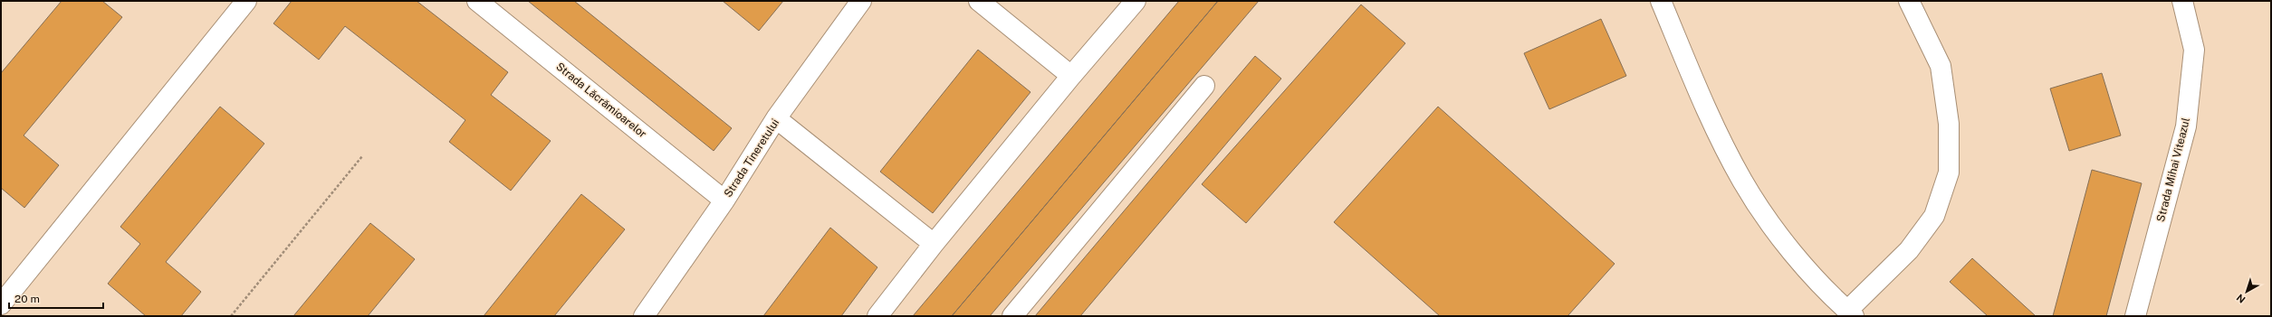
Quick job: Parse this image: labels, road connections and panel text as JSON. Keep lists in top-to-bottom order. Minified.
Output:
{"streets":{"street":["Strada Lăcrămioarelor","Strada Tineretului","Strada Mihai Viteazul"]},"crossings":[["Strada Lăcrămioarelor","Strada Tineretului"]],"scale_bar":"20 m","north":"bottom left"}
